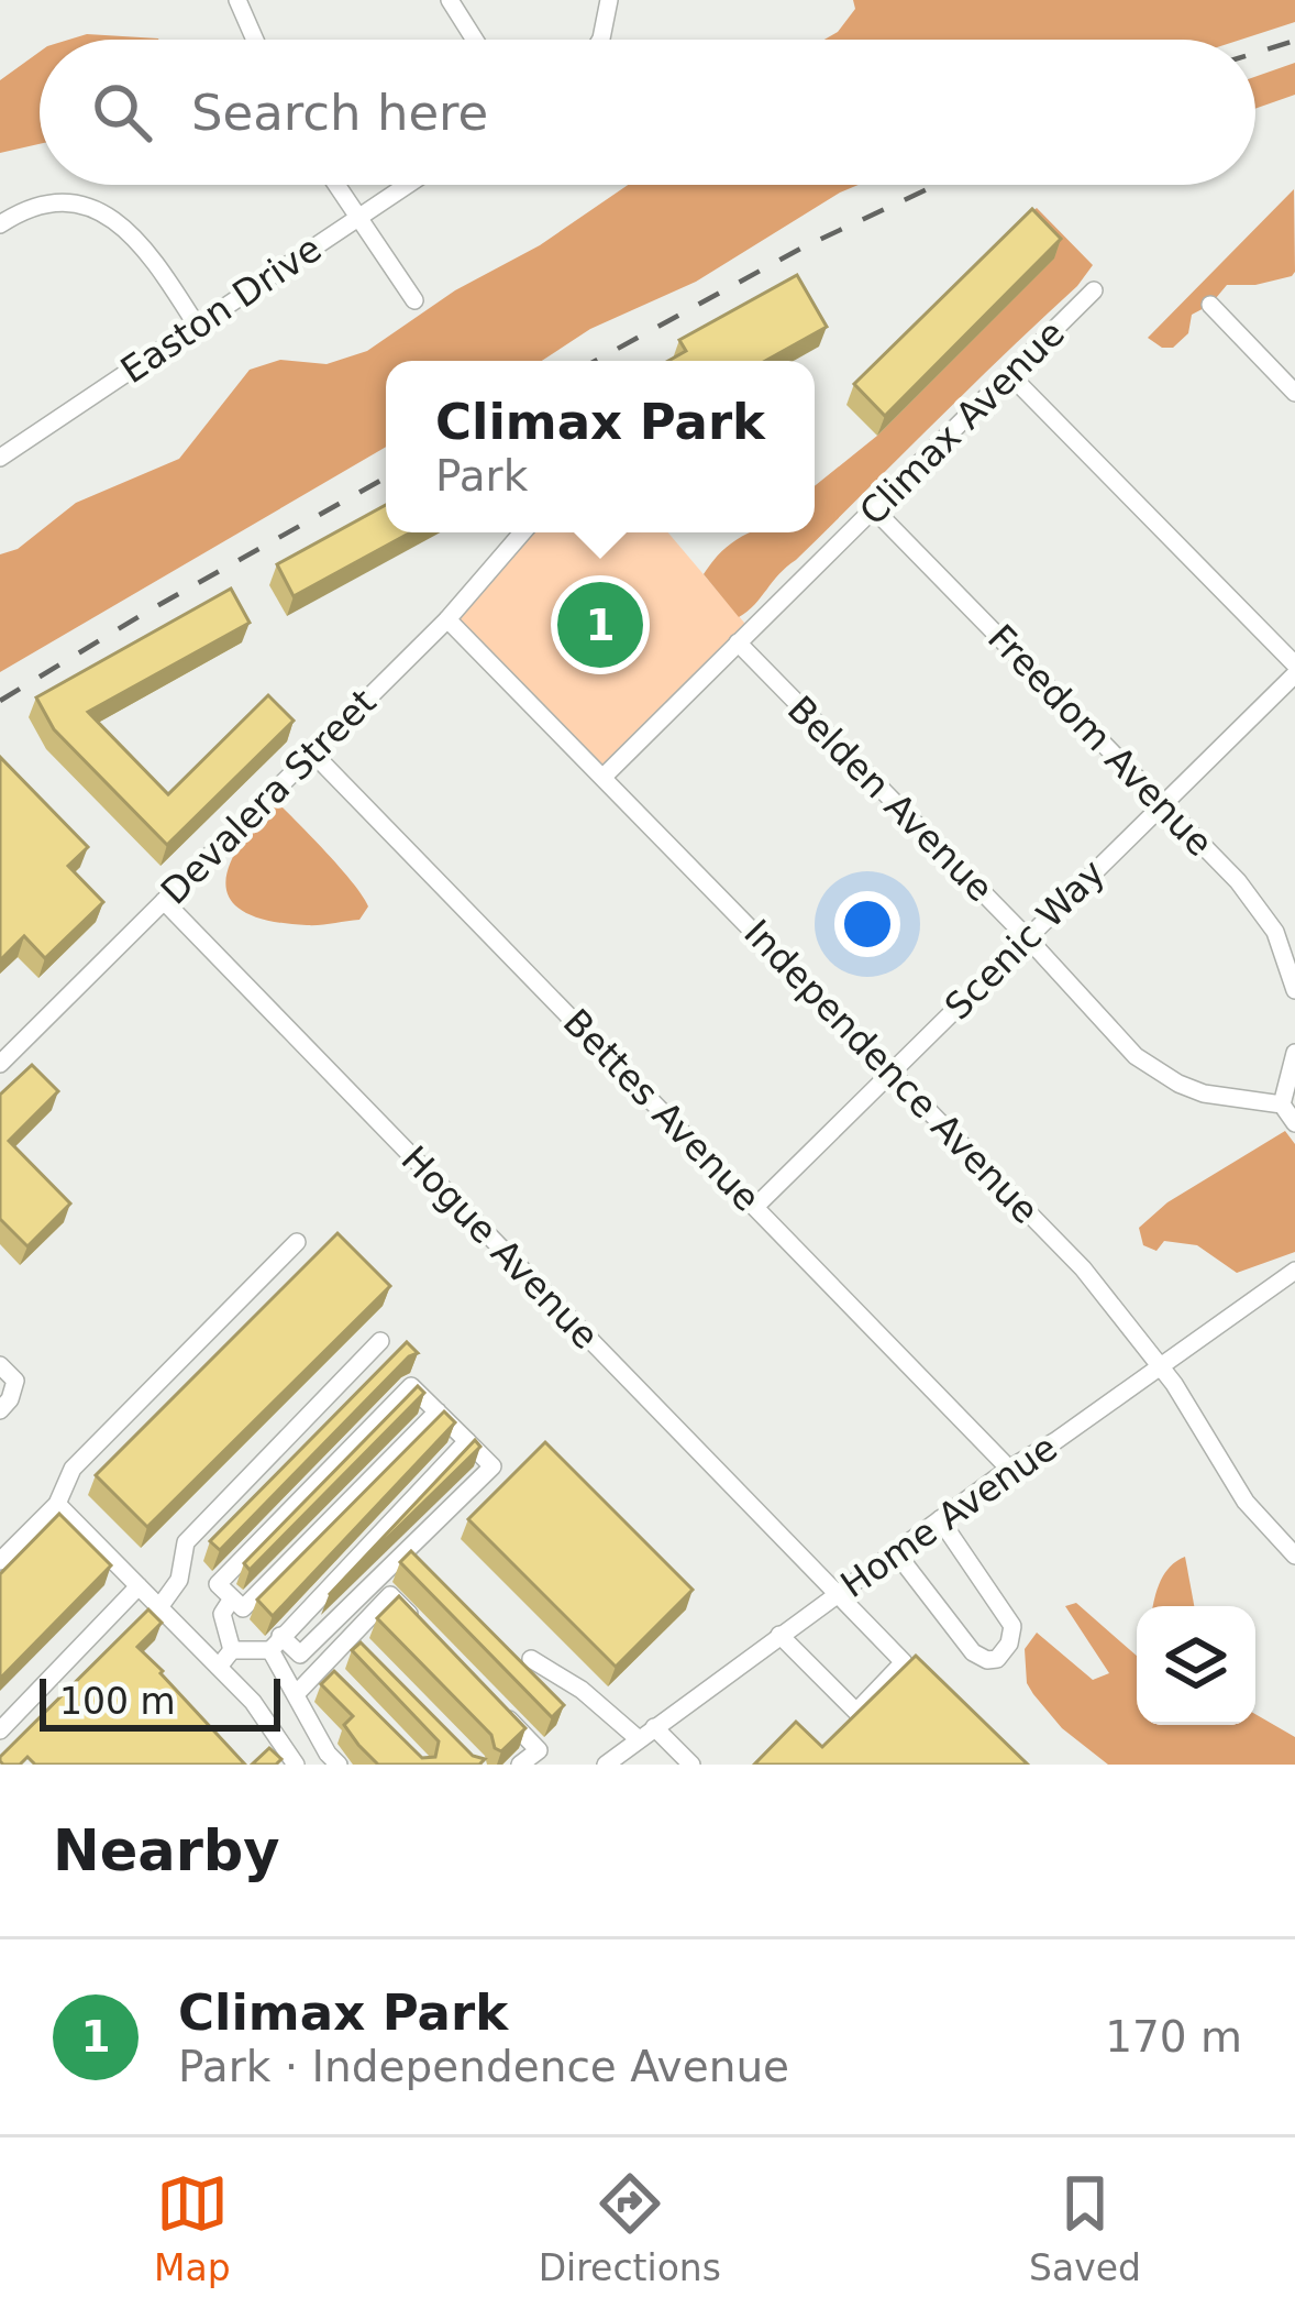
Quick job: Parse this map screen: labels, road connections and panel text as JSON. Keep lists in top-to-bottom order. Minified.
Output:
{"streets":{"street":["Easton Drive","Climax Avenue","Freedom Avenue","Devalera Street","Belden Avenue","Scenic Way","Independence Avenue","Bettes Avenue","Hogue Avenue","Home Avenue"]},"crossings":[["Climax Avenue","Freedom Avenue"],["Climax Avenue","Belden Avenue"],["Climax Avenue","Independence Avenue"],["Freedom Avenue","Scenic Way"],["Devalera Street","Independence Avenue"],["Devalera Street","Bettes Avenue"],["Devalera Street","Hogue Avenue"],["Belden Avenue","Scenic Way"],["Scenic Way","Independence Avenue"],["Scenic Way","Bettes Avenue"],["Independence Avenue","Home Avenue"],["Bettes Avenue","Home Avenue"],["Hogue Avenue","Home Avenue"]],"scale_bar":"100 m","page":{"search":"Search here","popup":["Climax Park","Park"],"pins":"1","scale":"100 m","heading":"Nearby","list":[{"mark":"1","name":"Climax Park","note":"Park · Independence Avenue","value":"170 m"}],"nav":["Map","Directions","Saved"]}}
